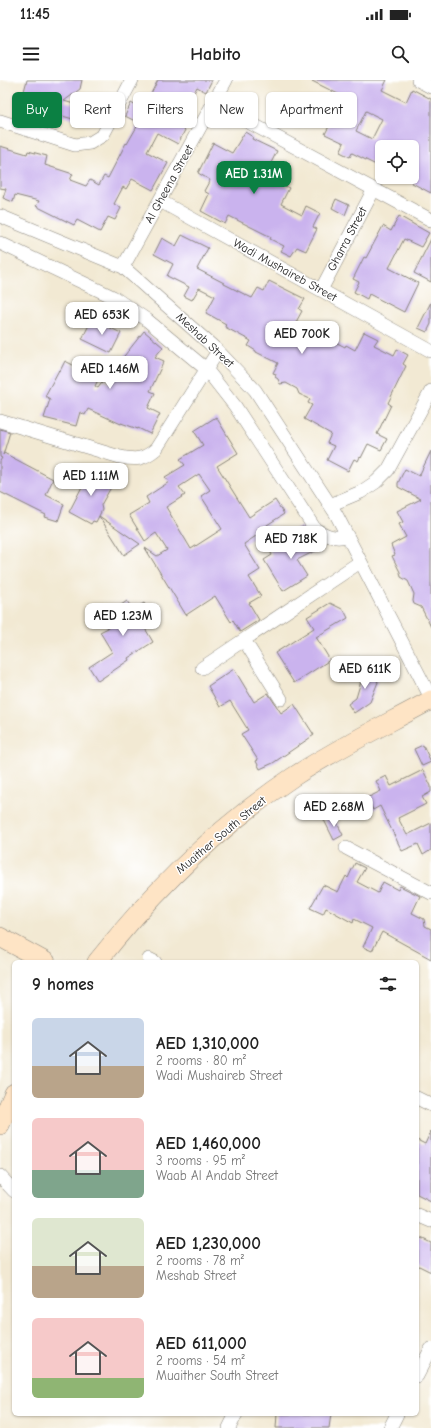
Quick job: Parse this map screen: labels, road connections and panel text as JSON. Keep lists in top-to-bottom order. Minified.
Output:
{"streets":{"street":["Al Gheena Street","Gharra Street","Wadi Mushaireb Street","Meshab Street","Muaither South Street"]},"crossings":[["Al Gheena Street","Wadi Mushaireb Street"],["Al Gheena Street","Meshab Street"],["Gharra Street","Wadi Mushaireb Street"],["Meshab Street","Muaither South Street"]],"page":{"status":"11:45","header":"Habito","chip":["Buy","Rent","Filters","New","Apartment"],"price":["AED 1.31M","AED 653K","AED 700K","AED 1.46M","AED 1.11M","AED 718K","AED 1.23M","AED 611K","AED 2.68M"],"heading":"9 homes","list":[{"name":"AED 1,310,000","note":"2 rooms · 80 m² · Wadi Mushaireb Street"},{"name":"AED 1,460,000","note":"3 rooms · 95 m² · Waab Al Andab Street"},{"name":"AED 1,230,000","note":"2 rooms · 78 m² · Meshab Street"},{"name":"AED 611,000","note":"2 rooms · 54 m² · Muaither South Street"}]}}
